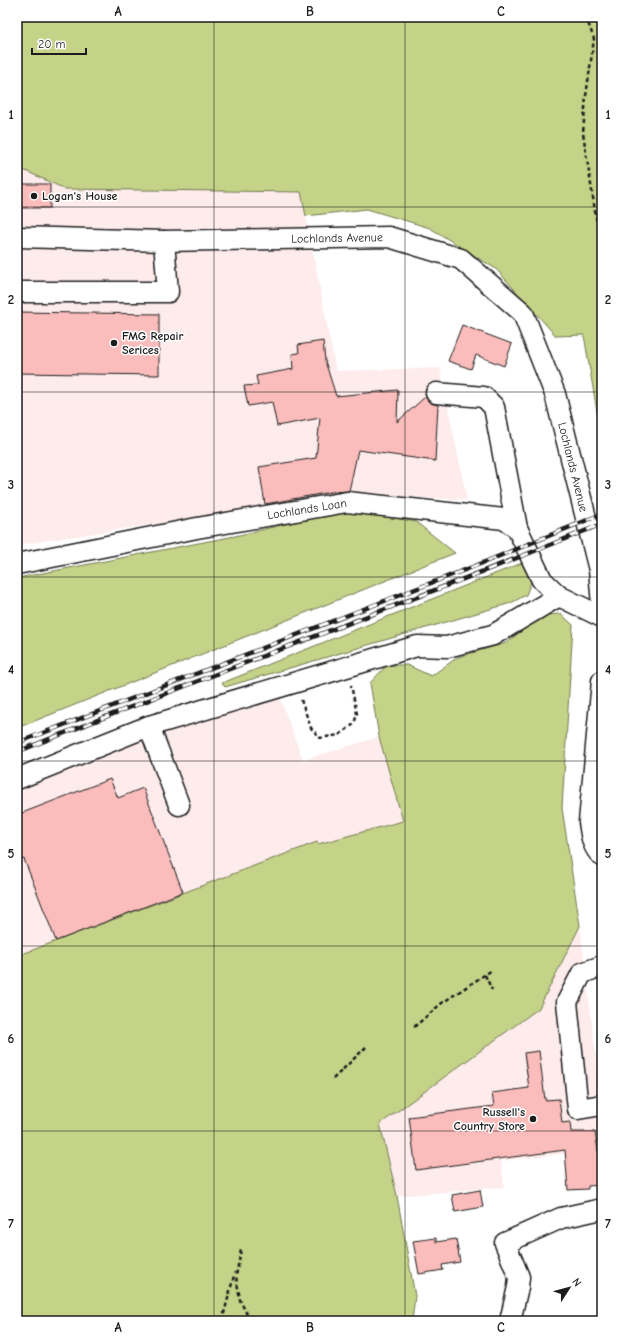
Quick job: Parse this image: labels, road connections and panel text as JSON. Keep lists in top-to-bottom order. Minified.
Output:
{"streets":{"street":["Lochlands Avenue","Lochlands Loan"]},"places":["Logan's House","FMG Repair Serices","Russell's Country Store"],"scale_bar":"20 m","north":"top right","grid":{"columns":["A","B","C"],"rows":["1","2","3","4","5","6","7"]}}
